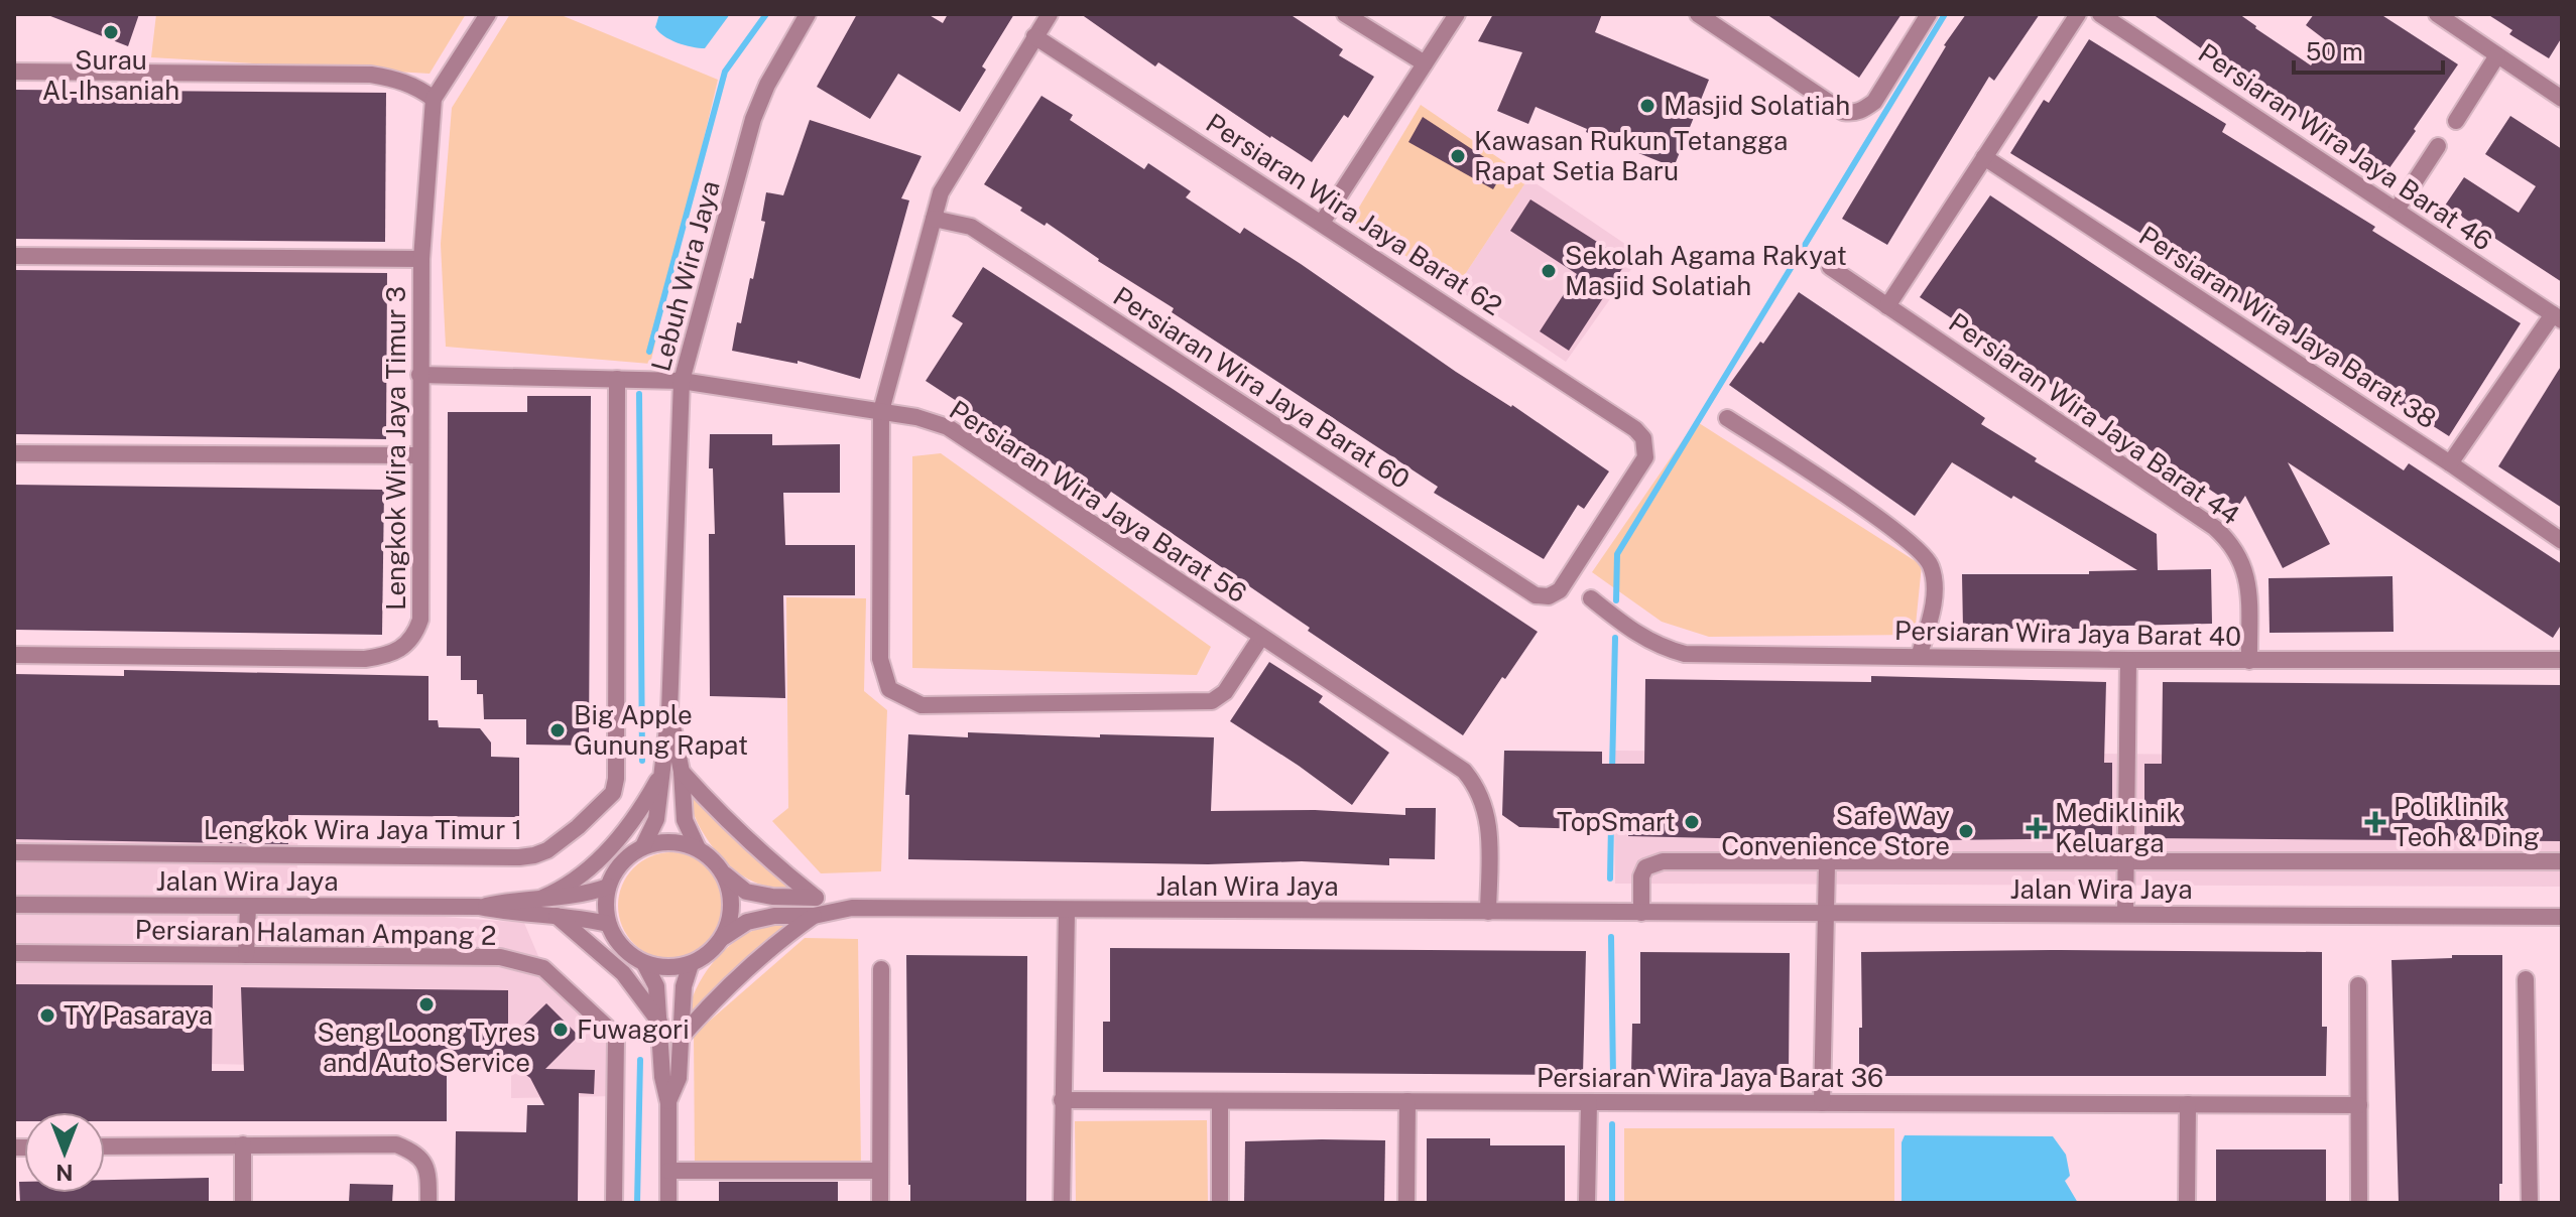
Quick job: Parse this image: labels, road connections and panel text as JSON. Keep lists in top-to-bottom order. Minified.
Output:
{"streets":{"street":["Persiaran Wira Jaya Barat 46","Persiaran Wira Jaya Barat 62","Lebuh Wira Jaya","Persiaran Wira Jaya Barat 38","Persiaran Wira Jaya Barat 60","Persiaran Wira Jaya Barat 44","Lengkok Wira Jaya Timur 3","Persiaran Wira Jaya Barat 56","Persiaran Wira Jaya Barat 40","Lengkok Wira Jaya Timur 1","Jalan Wira Jaya","Persiaran Halaman Ampang 2","Persiaran Wira Jaya Barat 36"]},"crossings":[["Persiaran Wira Jaya Barat 62","Persiaran Wira Jaya Barat 60"],["Lebuh Wira Jaya","Persiaran Wira Jaya Barat 56"],["Lebuh Wira Jaya","Jalan Wira Jaya"],["Persiaran Wira Jaya Barat 44","Persiaran Wira Jaya Barat 40"],["Lengkok Wira Jaya Timur 3","Persiaran Wira Jaya Barat 56"],["Persiaran Wira Jaya Barat 56","Lengkok Wira Jaya Timur 1"],["Persiaran Wira Jaya Barat 56","Jalan Wira Jaya"]],"places":{"other":["Surau Al-Ihsaniah","Masjid Solatiah","Kawasan Rukun Tetangga Rapat Setia Baru","Sekolah Agama Rakyat Masjid Solatiah","Big Apple Gunung Rapat","TopSmart","Safe Way Convenience Store","Seng Loong Tyres and Auto Service","TY Pasaraya","Fuwagori"],"health":["Poliklinik Teoh & Ding","Mediklinik Keluarga"]},"scale_bar":"50 m","north":"bottom"}
